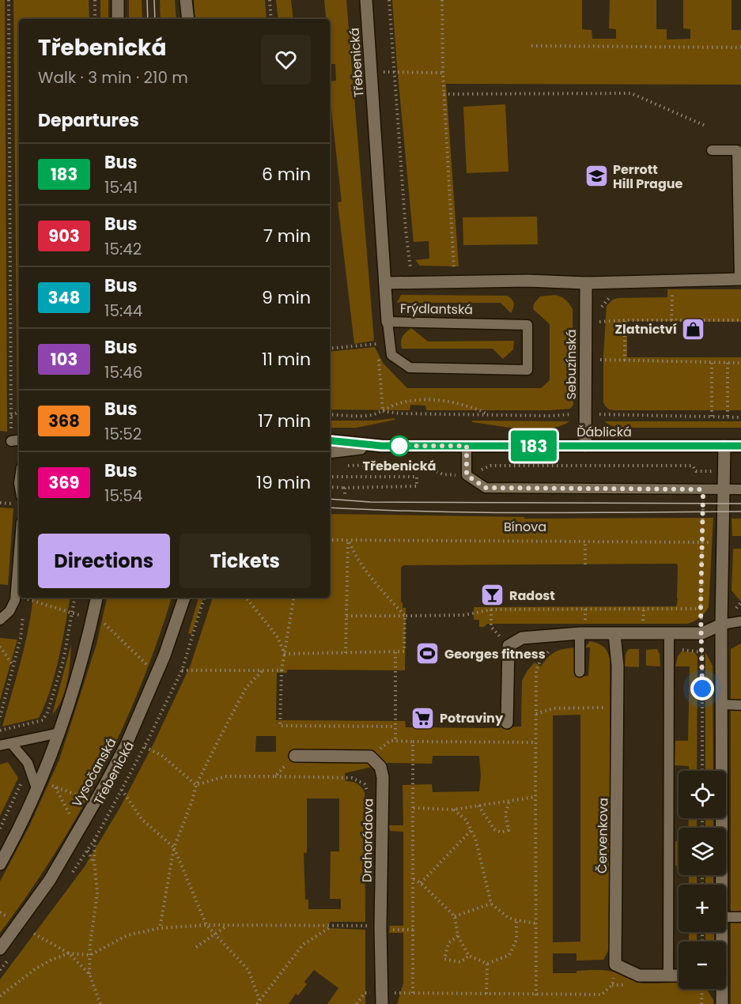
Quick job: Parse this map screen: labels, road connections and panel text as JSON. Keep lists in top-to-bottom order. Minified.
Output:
{"streets":{"street":["Třebenická","Frýdlantská","Sebuzínská","Ďáblická","Vysočanská","Červenkova","Drahorádova"],"path":["Bínova"]},"crossings":[["Třebenická","Frýdlantská"],["Frýdlantská","Sebuzínská"],["Sebuzínská","Ďáblická"]],"places":{"school or university":["Perrott Hill Prague"],"shop":["Zlatnictví"],"other":["Třebenická"],"bar":["Radost"],"sports":["Georges fitness"],"supermarket":["Potraviny"]},"lines":["bus line 183"],"page":{"on_map":"183","heading":[["Třebenická","Walk · 3 min · 210 m"],"Departures"],"list":[{"mark":"183","name":"Bus","note":"15:41","value":"6 min"},{"mark":"903","name":"Bus","note":"15:42","value":"7 min"},{"mark":"348","name":"Bus","note":"15:44","value":"9 min"},{"mark":"103","name":"Bus","note":"15:46","value":"11 min"},{"mark":"368","name":"Bus","note":"15:52","value":"17 min"},{"mark":"369","name":"Bus","note":"15:54","value":"19 min"}],"buttons":["Directions","Tickets"],"map_buttons":["+","−"]}}
